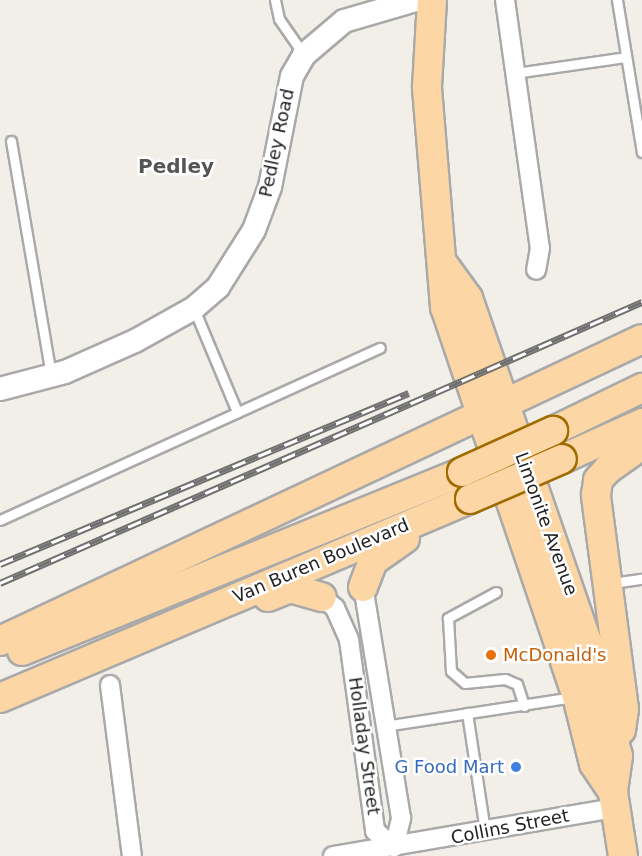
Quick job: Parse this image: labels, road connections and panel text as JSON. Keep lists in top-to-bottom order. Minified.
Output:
{"streets":{"main road":["Limonite Avenue","Van Buren Boulevard"],"street":["Pedley Road","Holladay Street","Collins Street"]},"crossings":[["Limonite Avenue","Collins Street"],["Holladay Street","Collins Street"]],"districts":["Pedley"],"places":["McDonald's","G Food Mart"]}
